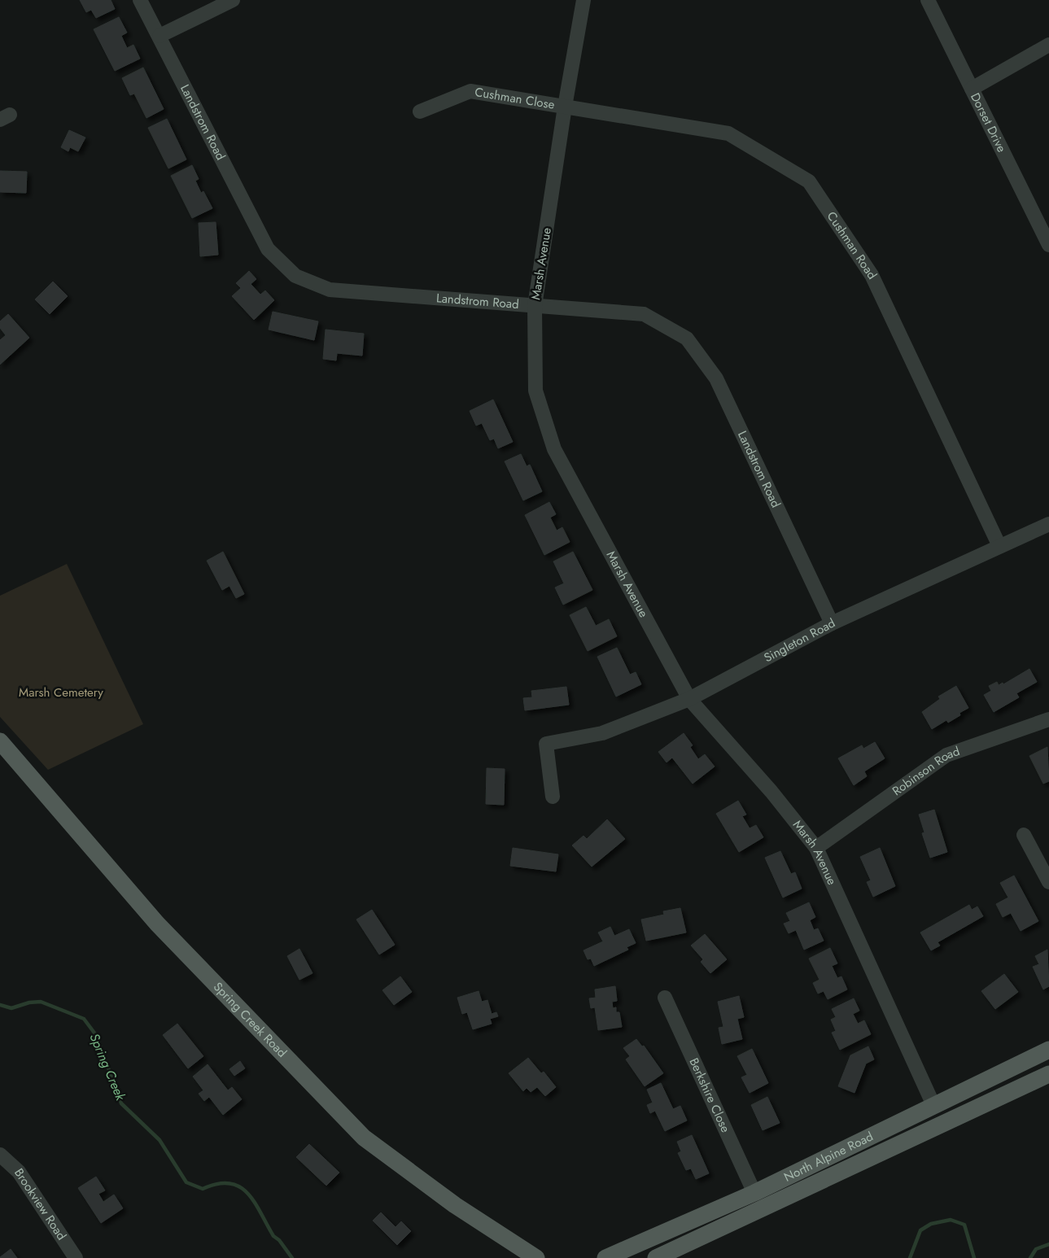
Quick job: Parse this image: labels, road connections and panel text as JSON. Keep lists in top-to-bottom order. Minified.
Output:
{"streets":{"main road":["Spring Creek Road","North Alpine Road"],"street":["Cushman Close","Landstrom Road","Dorset Drive","Cushman Road","Marsh Avenue","Singleton Road","Robinson Road","Berkshire Close","Brookview Road"]},"crossings":[["Cushman Close","Cushman Road"],["Cushman Close","Marsh Avenue"],["Landstrom Road","Marsh Avenue"],["Landstrom Road","Singleton Road"],["Cushman Road","Marsh Avenue"],["Cushman Road","Singleton Road"],["Marsh Avenue","Singleton Road"],["Marsh Avenue","Robinson Road"],["Marsh Avenue","North Alpine Road"],["Berkshire Close","North Alpine Road"]],"water":["Spring Creek"],"parks":["Marsh Cemetery"]}
